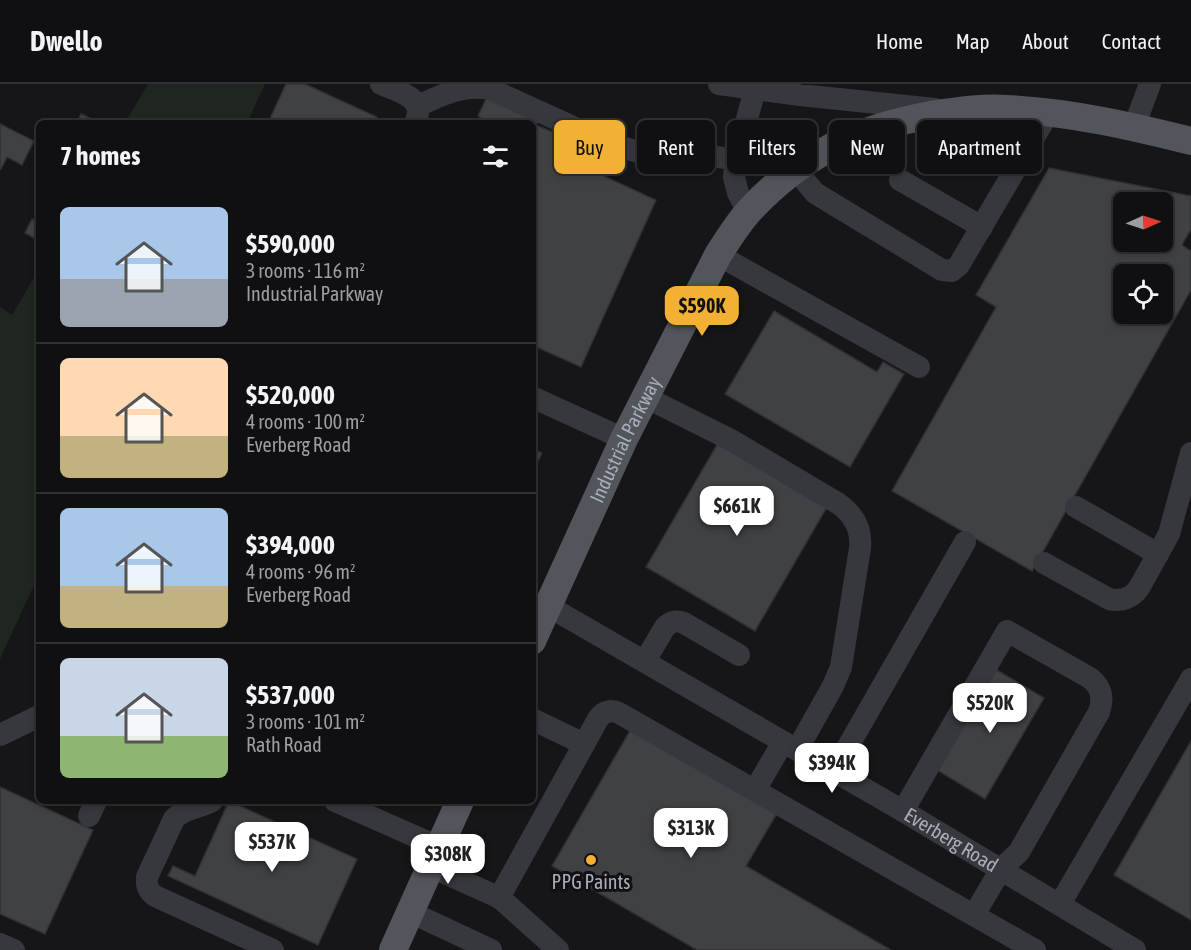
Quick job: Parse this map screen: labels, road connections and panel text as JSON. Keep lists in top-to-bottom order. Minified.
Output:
{"streets":{"main road":["Industrial Parkway"],"street":["Everberg Road"]},"crossings":[["Industrial Parkway","Everberg Road"]],"places":["PPG Paints"],"north":"right","page":{"header":"Dwello","nav":["Home","Map","About","Contact"],"chip":["Buy","Rent","Filters","New","Apartment"],"heading":"7 homes","list":[{"name":"$590,000","note":"3 rooms · 116 m² · Industrial Parkway"},{"name":"$520,000","note":"4 rooms · 100 m² · Everberg Road"},{"name":"$394,000","note":"4 rooms · 96 m² · Everberg Road"},{"name":"$537,000","note":"3 rooms · 101 m² · Rath Road"}],"price":["$590K","$661K","$520K","$394K","$313K","$537K","$308K"]}}
